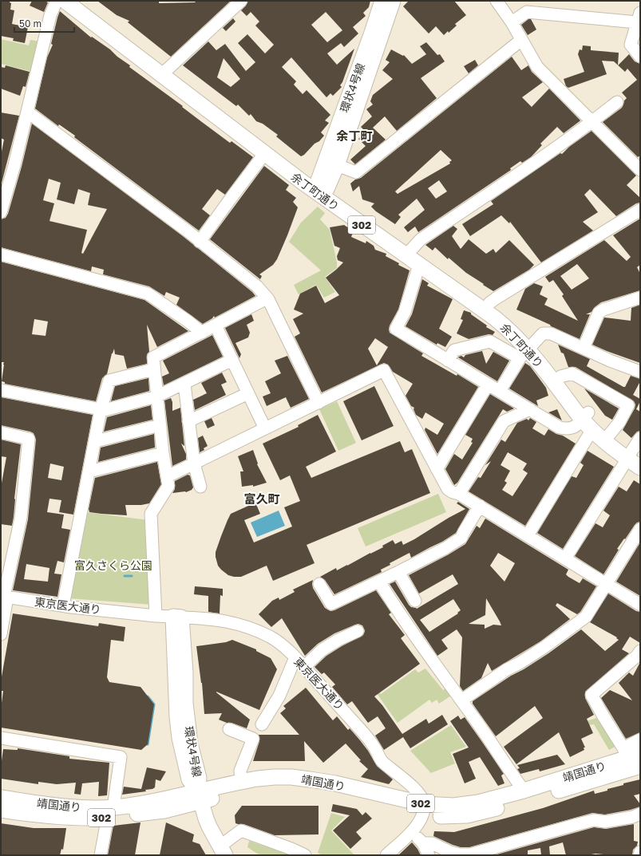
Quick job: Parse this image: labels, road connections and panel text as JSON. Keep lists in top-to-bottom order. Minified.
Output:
{"streets":{"main road":["環状4号線","余丁町通り","302","靖国通り"],"street":["東京医大通り"]},"crossings":[["環状4号線","余丁町通り"],["環状4号線","東京医大通り"],["環状4号線","靖国通り"],["東京医大通り","靖国通り"]],"districts":["余丁町","富久町"],"parks":["富久さくら公園"],"scale_bar":"50 m"}
